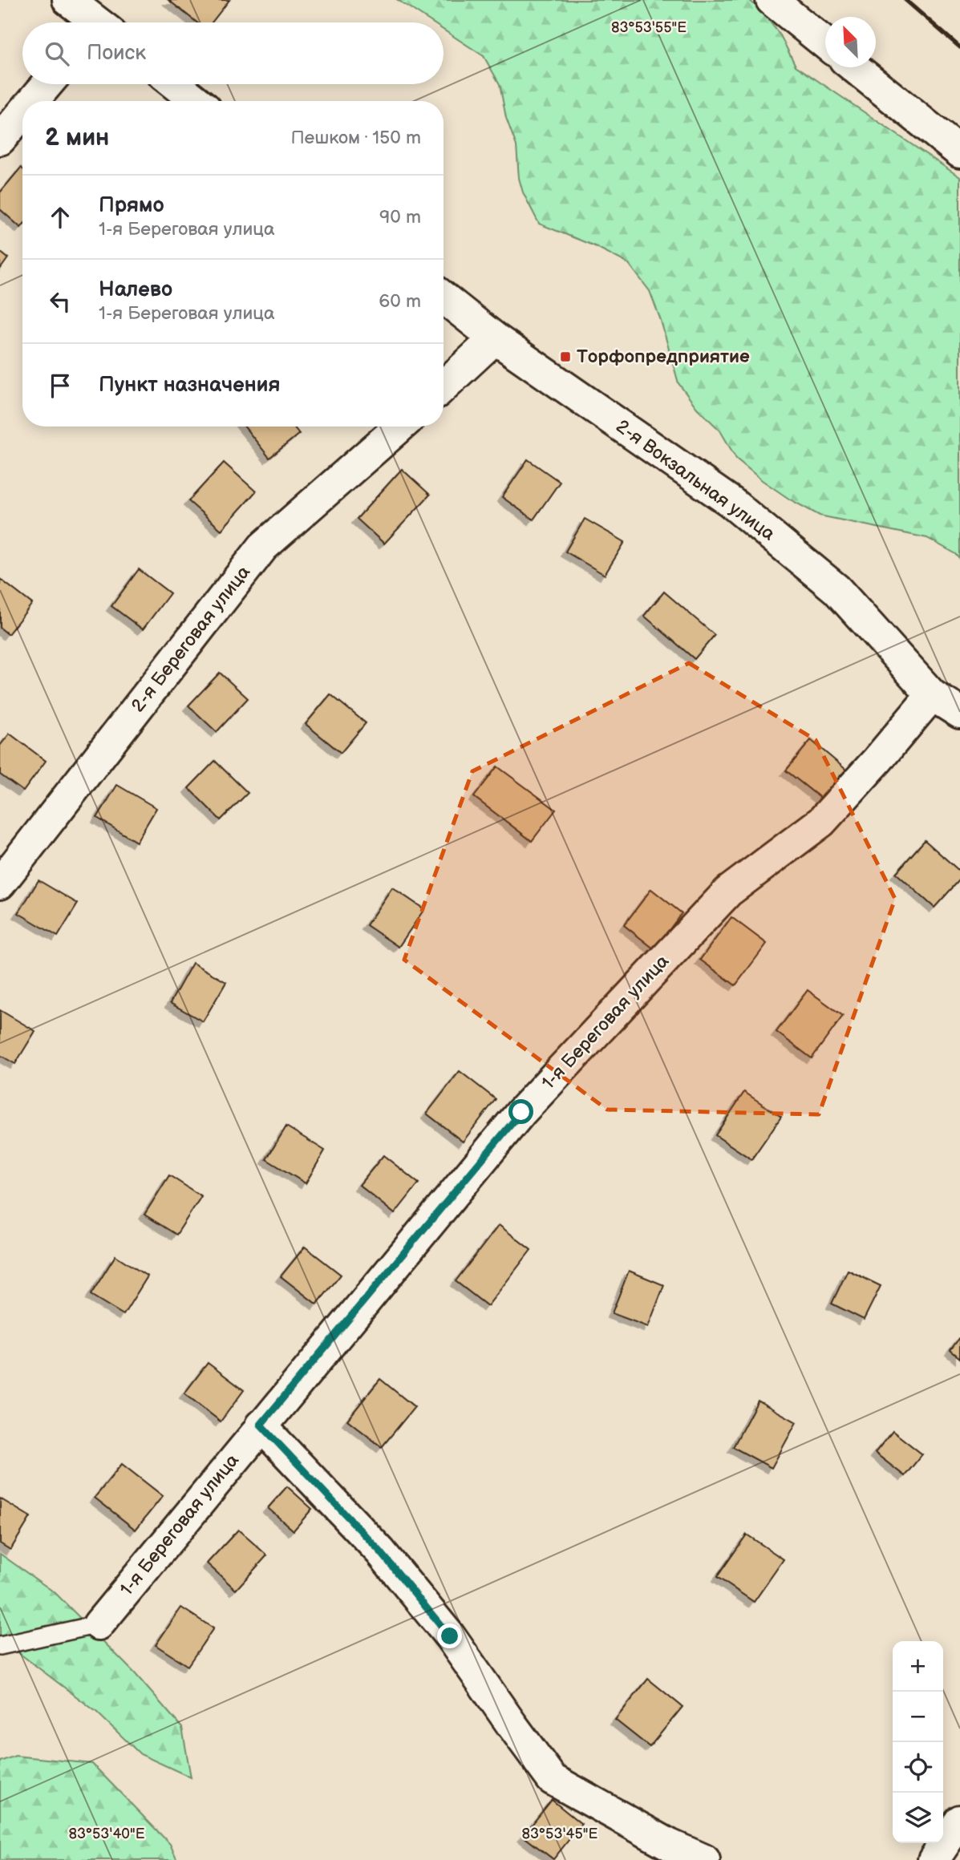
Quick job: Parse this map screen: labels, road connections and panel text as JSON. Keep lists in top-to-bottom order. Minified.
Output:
{"streets":{"street":["2-я Вокзальная улица","2-я Береговая улица","1-я Береговая улица"]},"crossings":[["2-я Вокзальная улица","1-я Береговая улица"]],"places":{"transit":["Торфопредприятие"]},"north":"top left","page":{"search":"Поиск","heading":["2 мин","Пешком · 150 m"],"list":[["Прямо","1-я Береговая улица","90 m"],["Налево","1-я Береговая улица","60 m"],"Пункт назначения"],"map_buttons":["+","−"]},"coordinates":["83°53'55\"E","83°53'40\"E","83°53'45\"E"]}
